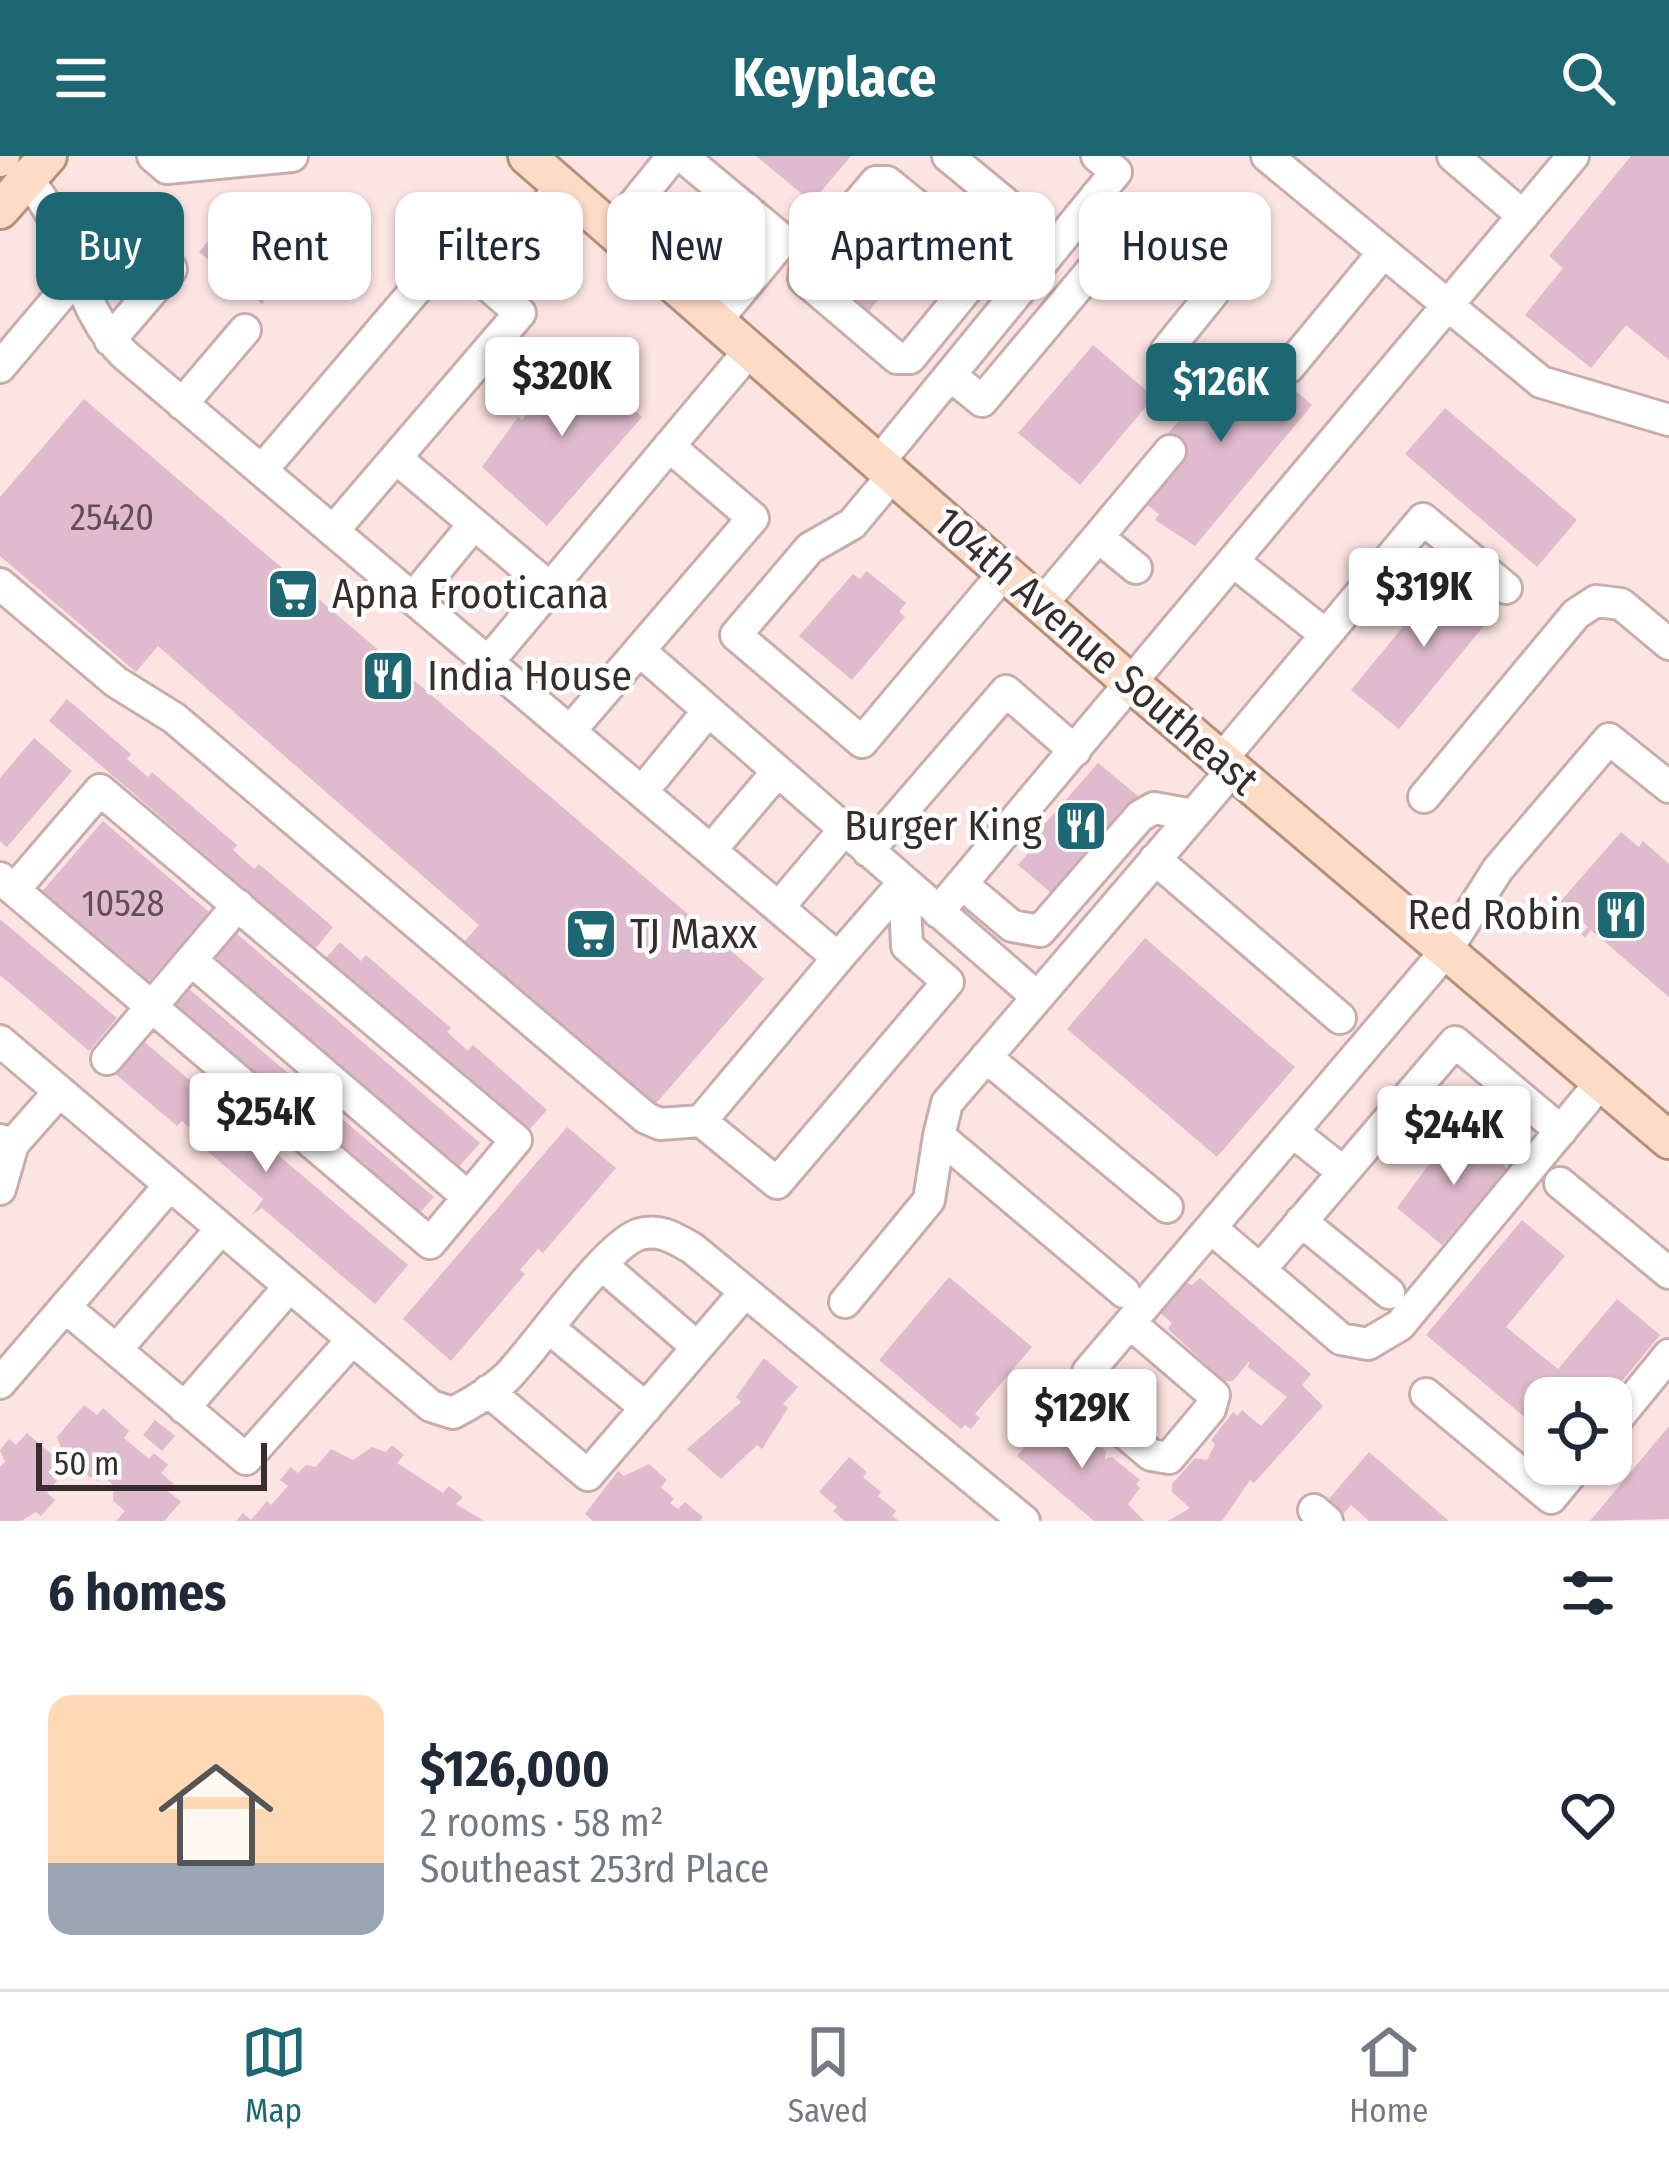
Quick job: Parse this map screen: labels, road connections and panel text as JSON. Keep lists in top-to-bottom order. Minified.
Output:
{"streets":{"main road":["104th Avenue Southeast"]},"places":{"supermarket":["Apna Frooticana","TJ Maxx"],"restaurant":["India House","Burger King","Red Robin"]},"house_numbers":["25420","10528"],"scale_bar":"50 m","page":{"header":"Keyplace","chip":["Buy","Rent","Filters","New","Apartment","House"],"price":["$320K","$126K","$319K","$254K","$244K","$129K"],"scale":"50 m","heading":"6 homes","list":[{"name":"$126,000","note":"2 rooms · 58 m² · Southeast 253rd Place"}],"tabs":["Map","Saved","Home"]}}
